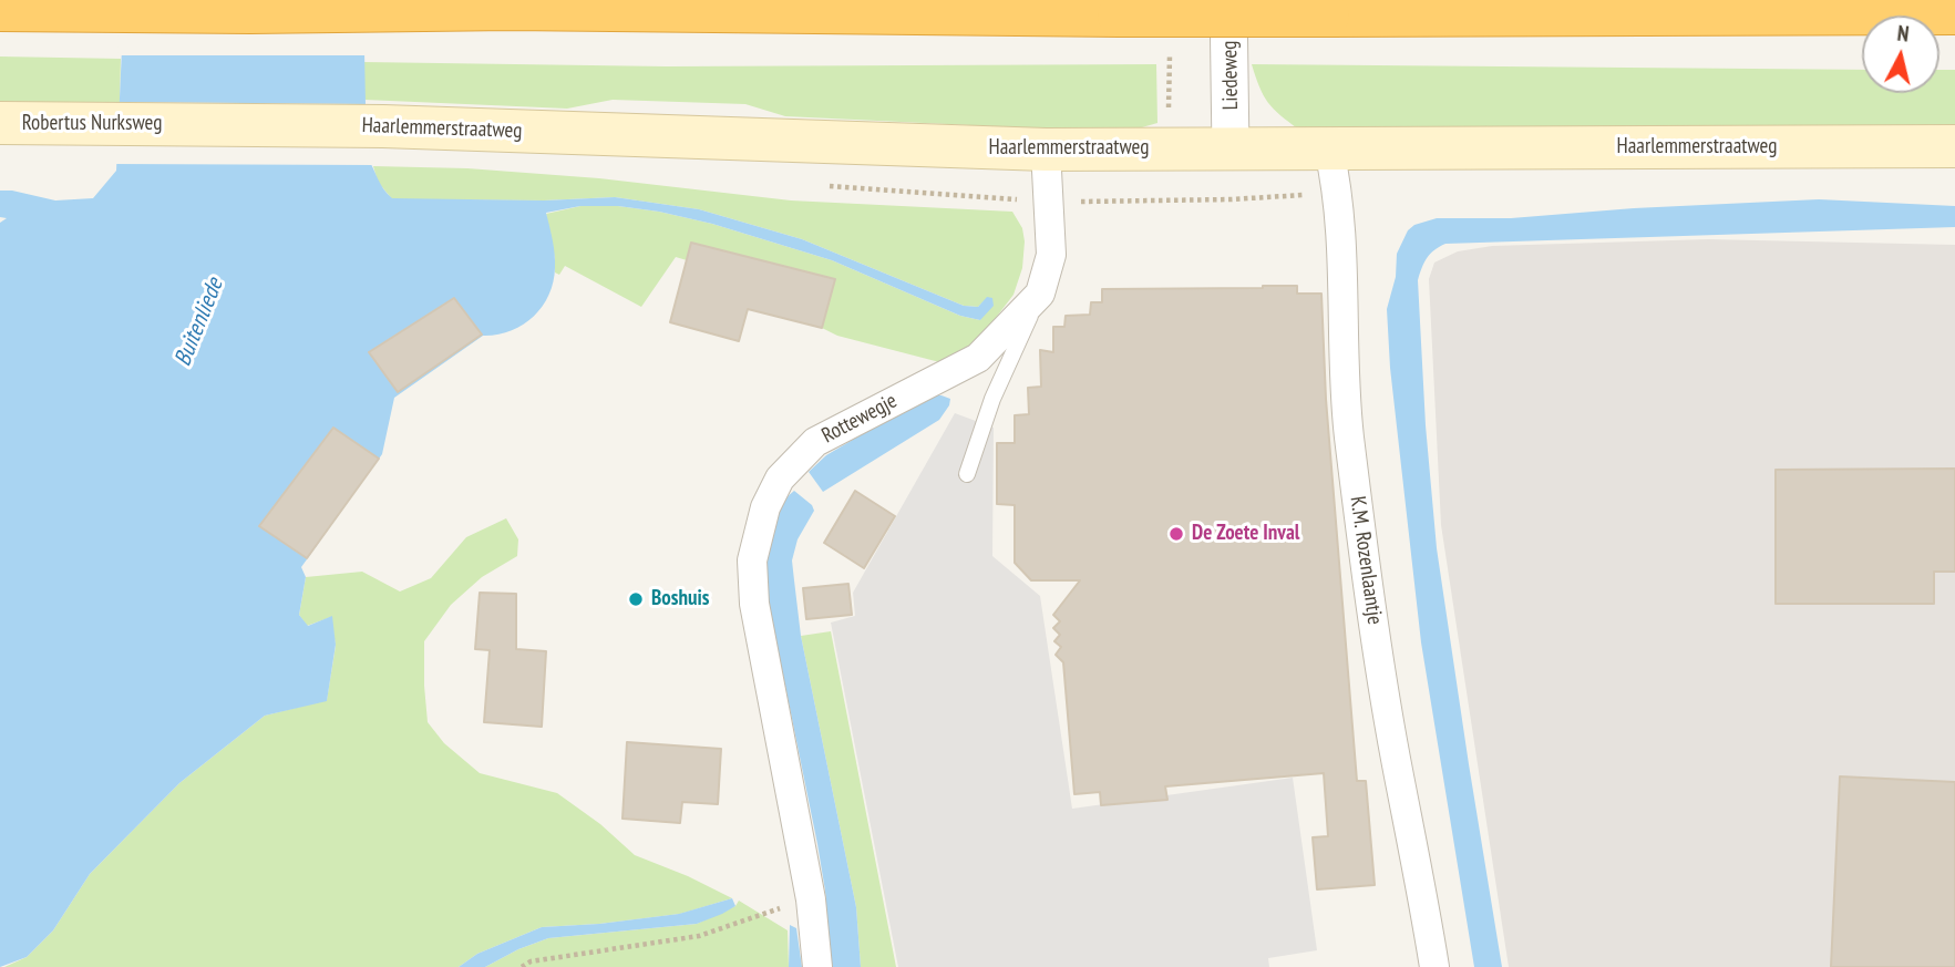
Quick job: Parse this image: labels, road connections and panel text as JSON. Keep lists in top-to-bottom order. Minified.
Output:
{"streets":{"main road":["Robertus Nurksweg","Haarlemmerstraatweg"],"street":["Liedeweg","Rottewegje","K.M. Rozenlaantje"]},"crossings":[["Liedeweg","Haarlemmerstraatweg"],["Robertus Nurksweg","Haarlemmerstraatweg"],["Haarlemmerstraatweg","Rottewegje"],["Haarlemmerstraatweg","K.M. Rozenlaantje"]],"water":["Buitenliede"],"places":["De Zoete Inval","Boshuis"],"north":"top"}
